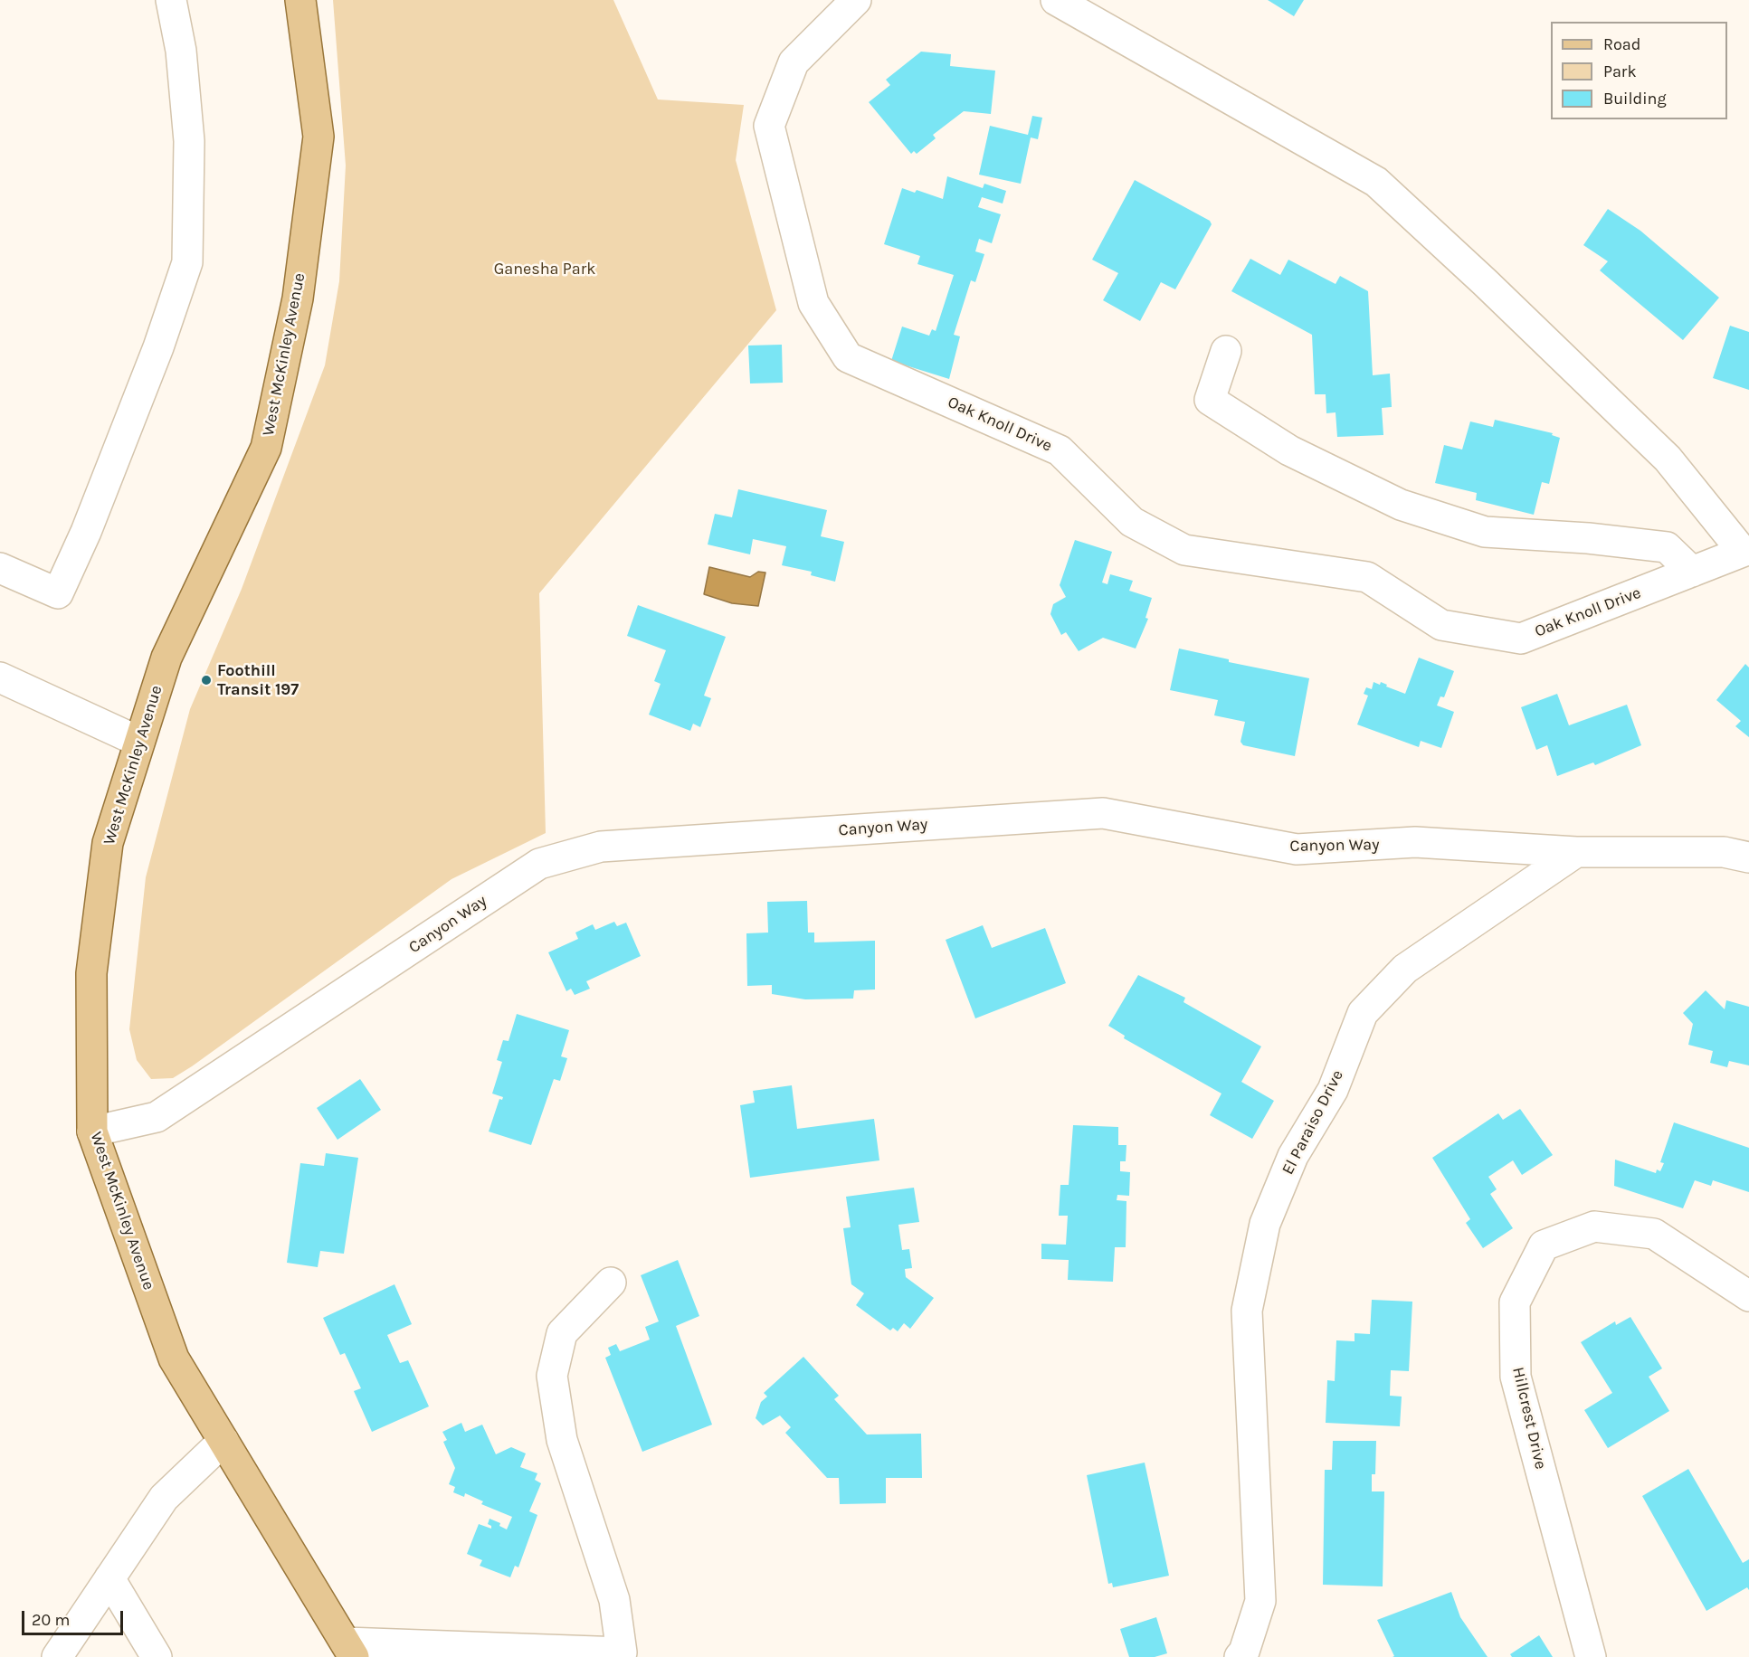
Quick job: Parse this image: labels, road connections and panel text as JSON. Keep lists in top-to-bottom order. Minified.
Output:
{"streets":{"main road":["West McKinley Avenue"],"street":["Oak Knoll Drive","Canyon Way","El Paraiso Drive","Hillcrest Drive"]},"crossings":[["West McKinley Avenue","Canyon Way"],["Canyon Way","El Paraiso Drive"]],"parks":["Ganesha Park"],"places":["Foothill Transit 197"],"legend":["Road","Park","Building"],"scale_bar":"20 m"}
